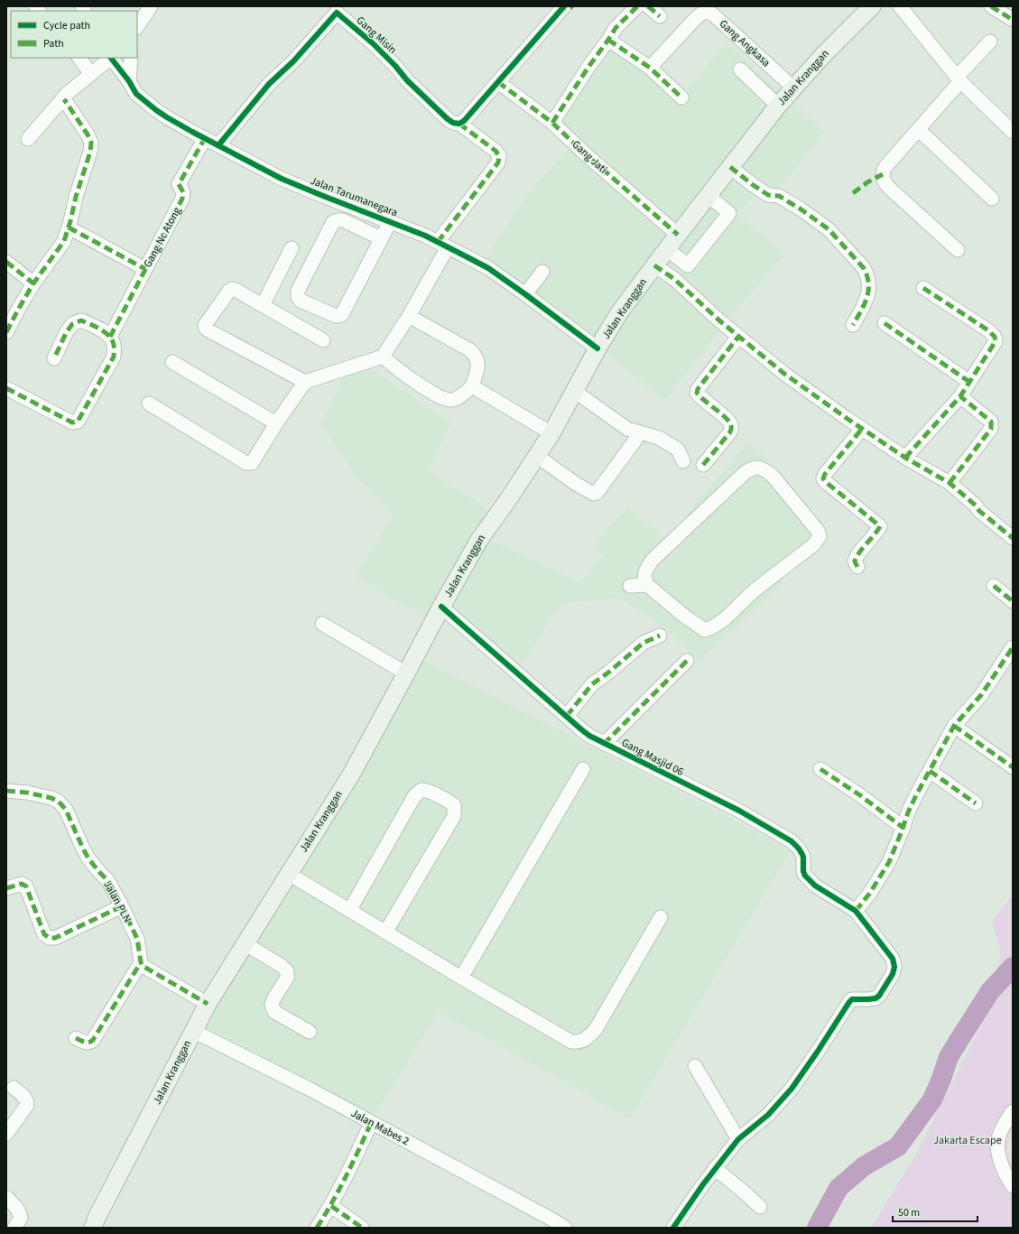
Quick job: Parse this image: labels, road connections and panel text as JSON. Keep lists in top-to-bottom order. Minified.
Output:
{"streets":{"main road":["Jalan Kranggan"],"street":["Gang Misin","Gang Angkasa","Gang Jati","Jalan Tarumanegara","Gang Nc Atong","Gang Masjid 06","Jalan PLN","Jalan Mabes 2"]},"crossings":[["Gang Misin","Jalan Tarumanegara"],["Gang Angkasa","Jalan Kranggan"],["Jalan Kranggan","Gang Jati"],["Jalan Kranggan","Jalan Tarumanegara"],["Jalan Kranggan","Gang Masjid 06"],["Jalan Kranggan","Jalan Mabes 2"],["Jalan Tarumanegara","Gang Nc Atong"]],"parks":["Jakarta Escape"],"legend":["Cycle path","Path"],"scale_bar":"50 m"}
